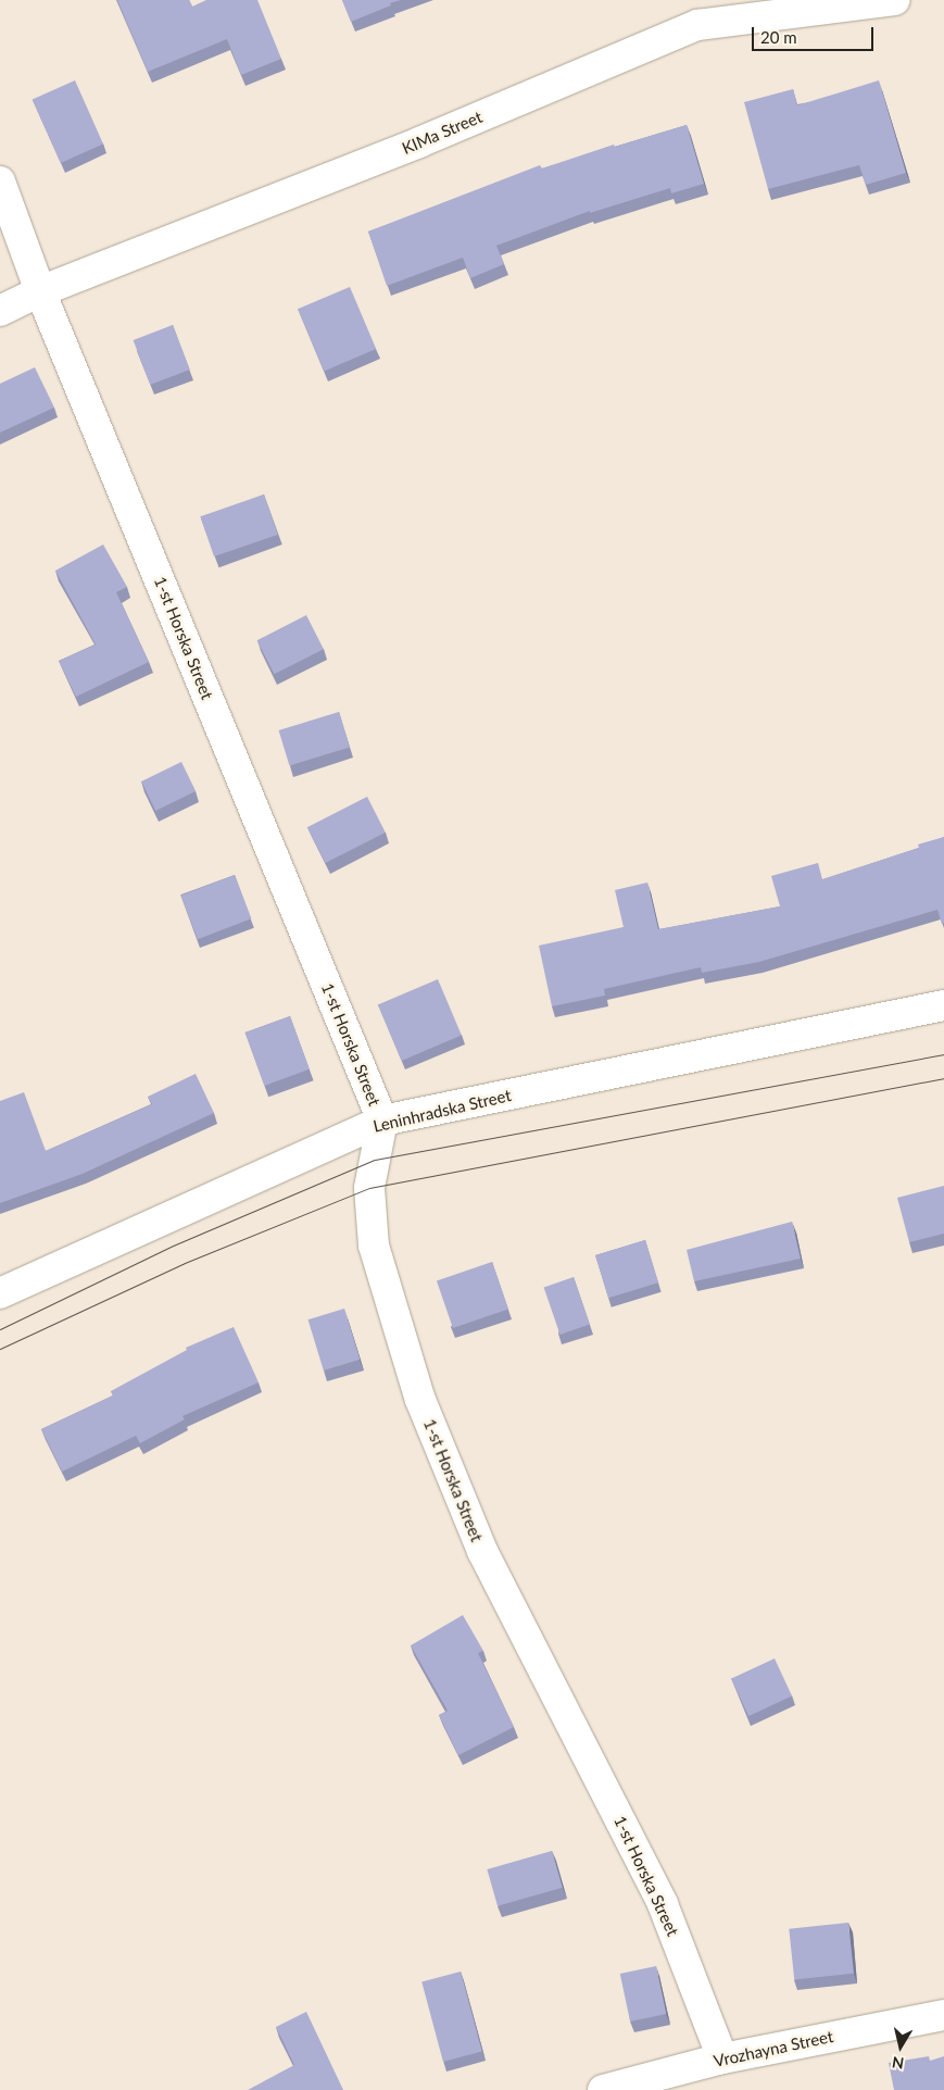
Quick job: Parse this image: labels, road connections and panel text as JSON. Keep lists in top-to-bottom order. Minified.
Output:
{"streets":{"street":["KIMa Street","1-st Horska Street","Leninhradska Street","Vrozhayna Street"]},"crossings":[["KIMa Street","1-st Horska Street"],["1-st Horska Street","Leninhradska Street"],["1-st Horska Street","Vrozhayna Street"]],"scale_bar":"20 m","north":"bottom"}
